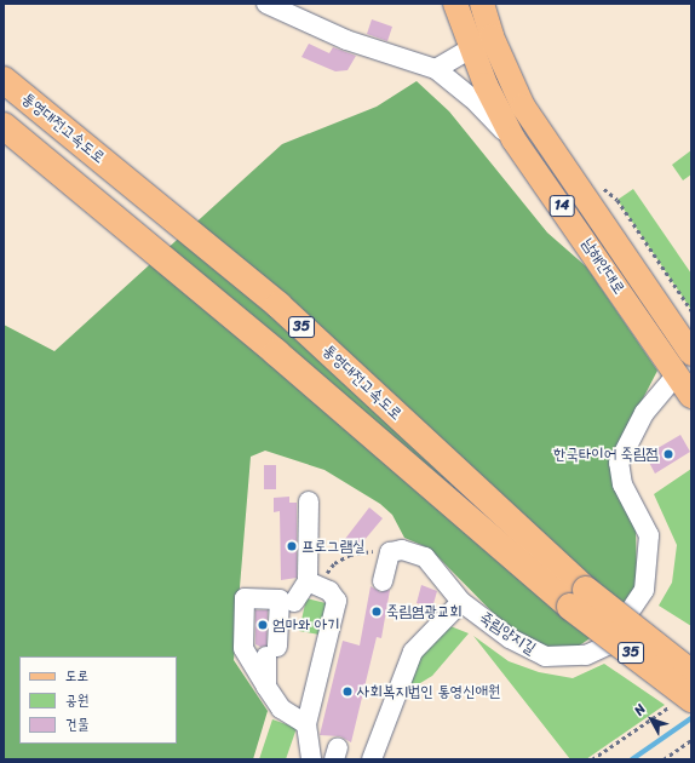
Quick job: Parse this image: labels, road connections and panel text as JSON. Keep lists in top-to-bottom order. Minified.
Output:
{"streets":{"highway":["통영대전고속도로","35"],"main road":["14","남해안대로"],"street":["죽림양지길"]},"crossings":[["남해안대로","죽림양지길"]],"places":["한국타이어 죽림점","프로그램실","죽림염광교회","엄마와 아기","사회복지법인 통영신애원"],"legend":["도로","공원","건물"],"north":"top left"}
